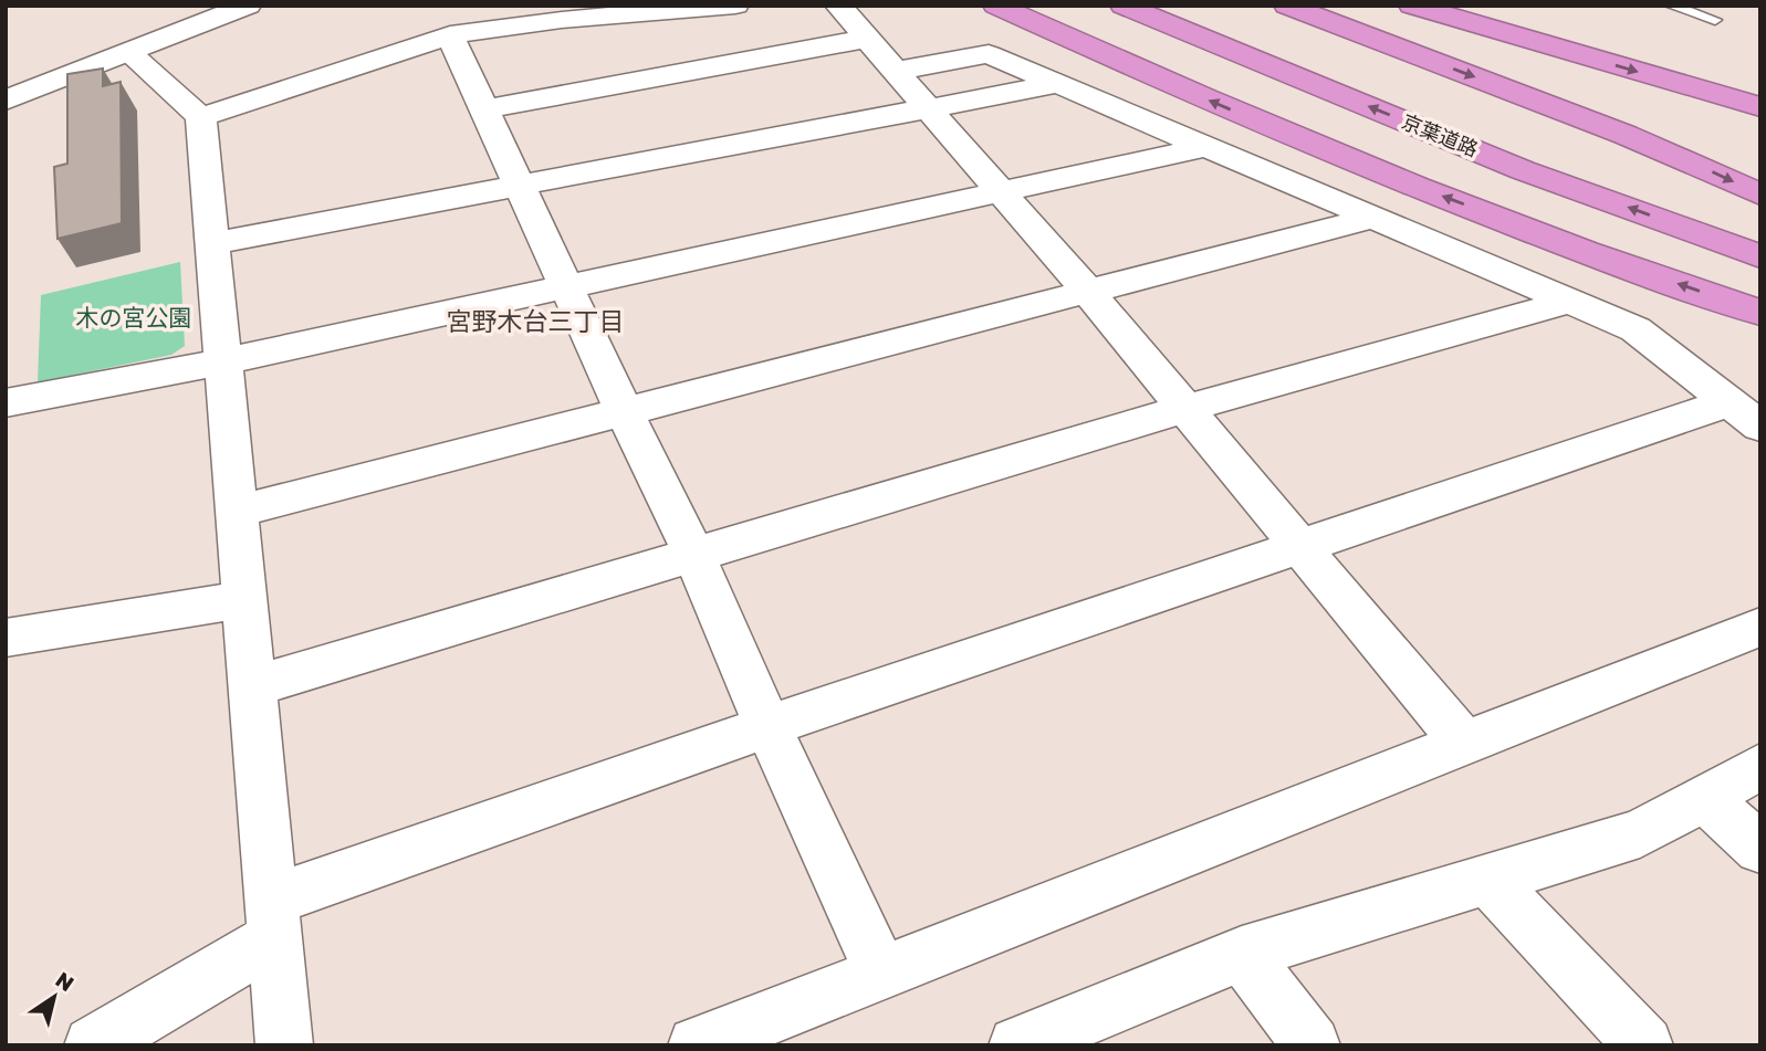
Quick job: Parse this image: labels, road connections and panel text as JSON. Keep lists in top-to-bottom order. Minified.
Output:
{"streets":{"highway":["京葉道路"]},"districts":["宮野木台三丁目"],"parks":["木の宮公園"],"north":"top right"}
